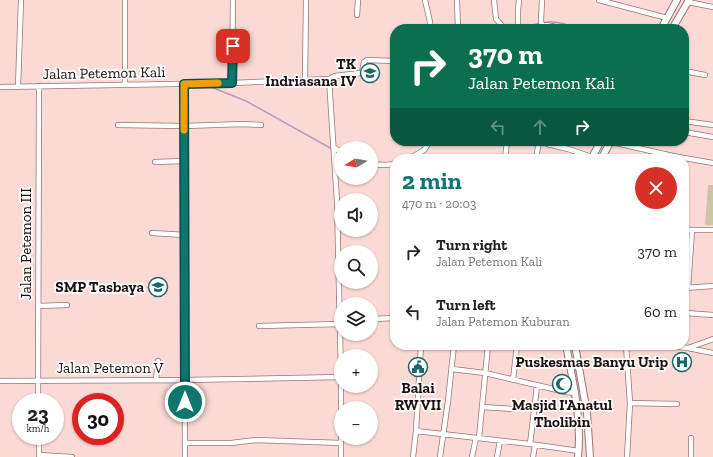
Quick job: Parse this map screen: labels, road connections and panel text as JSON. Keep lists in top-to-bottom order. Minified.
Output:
{"streets":{"street":["Jalan Petemon Kali","Jalan Petemon III","Jalan Petemon V"]},"crossings":[["Jalan Petemon Kali","Jalan Petemon III"],["Jalan Petemon III","Jalan Petemon V"]],"places":{"school or university":["TK Indriasana IV","SMP Tasbaya"],"hospital":["Puskesmas Banyu Urip"],"public building":["Balai RW VII"],"mosque":["Masjid I'Anatul Tholibin"]},"north":"left","page":{"turn":["370 m","Jalan Petemon Kali"],"map_buttons":["+","−"],"heading":["2 min","470 m · 20:03"],"list":[{"name":"Turn right","note":"Jalan Petemon Kali","value":"370 m"},{"name":"Turn left","note":"Jalan Patemon Kuburan","value":"60 m"}],"speed":"23 km/h","limit":"30"}}
